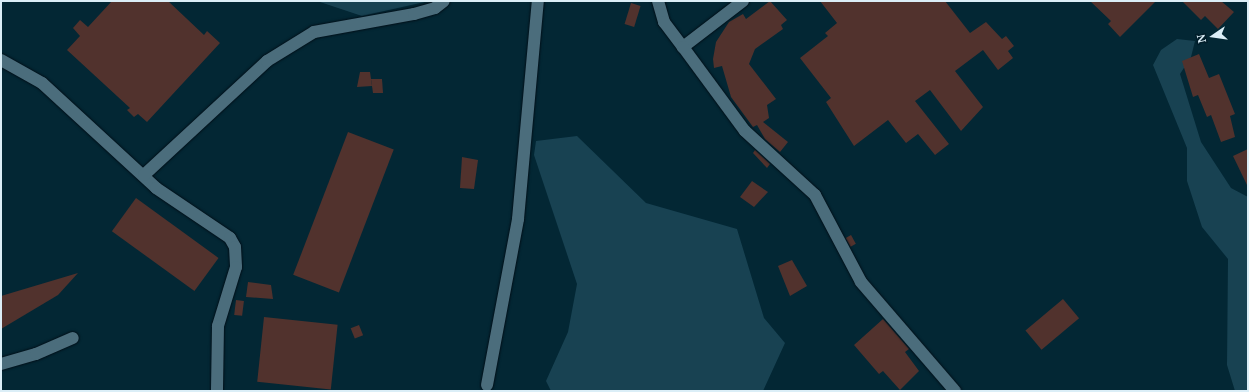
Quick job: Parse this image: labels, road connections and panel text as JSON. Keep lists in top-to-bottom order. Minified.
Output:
{"north":"left"}
